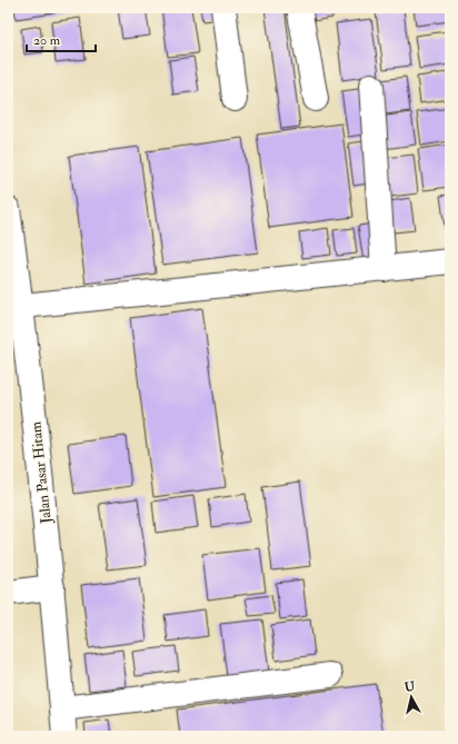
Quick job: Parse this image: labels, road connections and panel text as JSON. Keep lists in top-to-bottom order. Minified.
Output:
{"streets":{"street":["Jalan Pasar Hitam"]},"scale_bar":"20 m","north":"top"}
